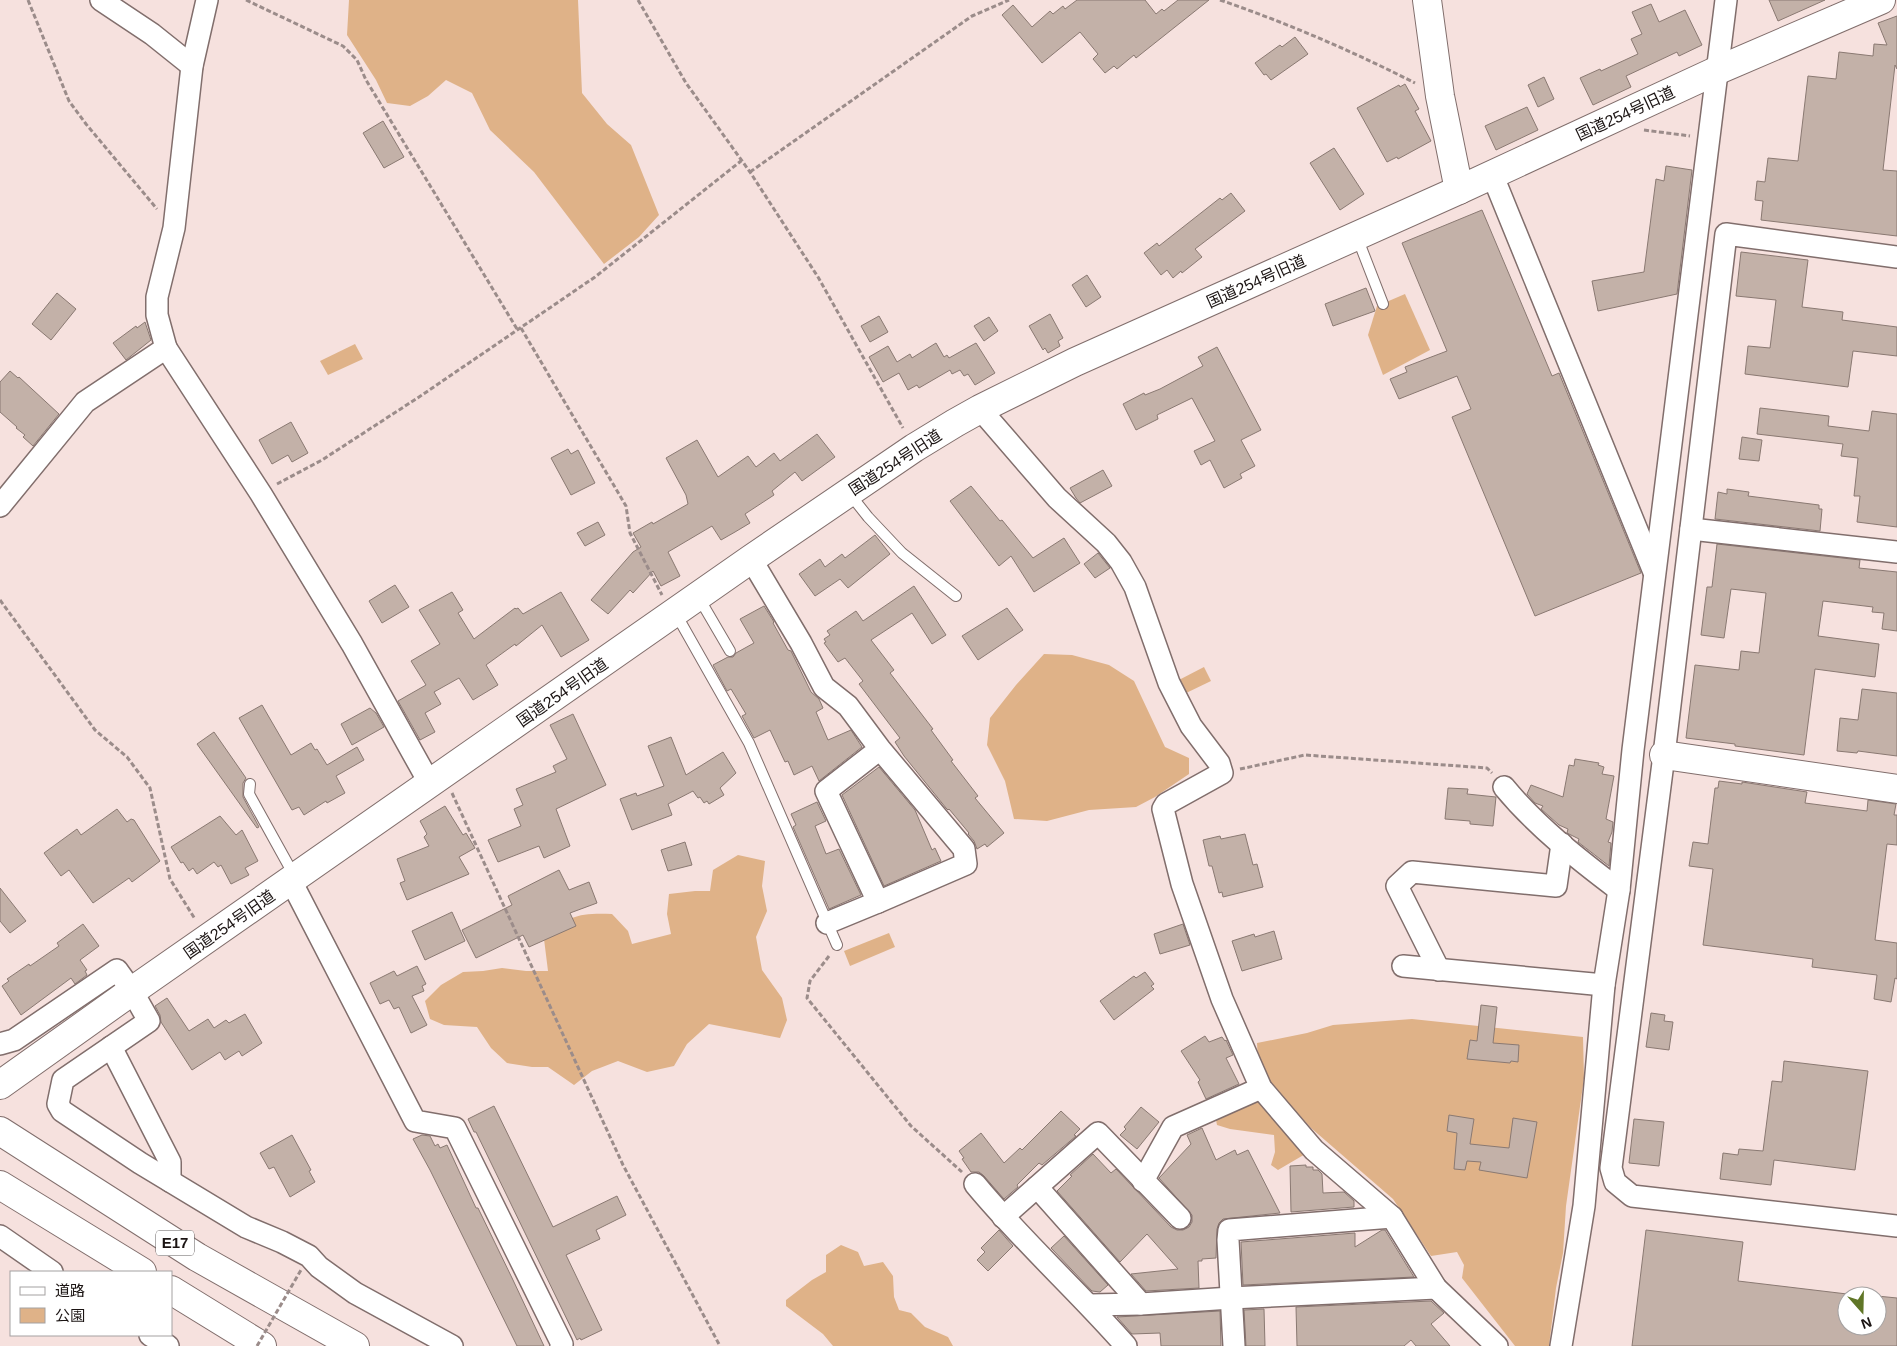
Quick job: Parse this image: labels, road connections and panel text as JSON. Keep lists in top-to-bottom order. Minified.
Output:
{"streets":{"main road":["国道254号旧道","E17"]},"legend":["道路","公園"],"north":"bottom"}
